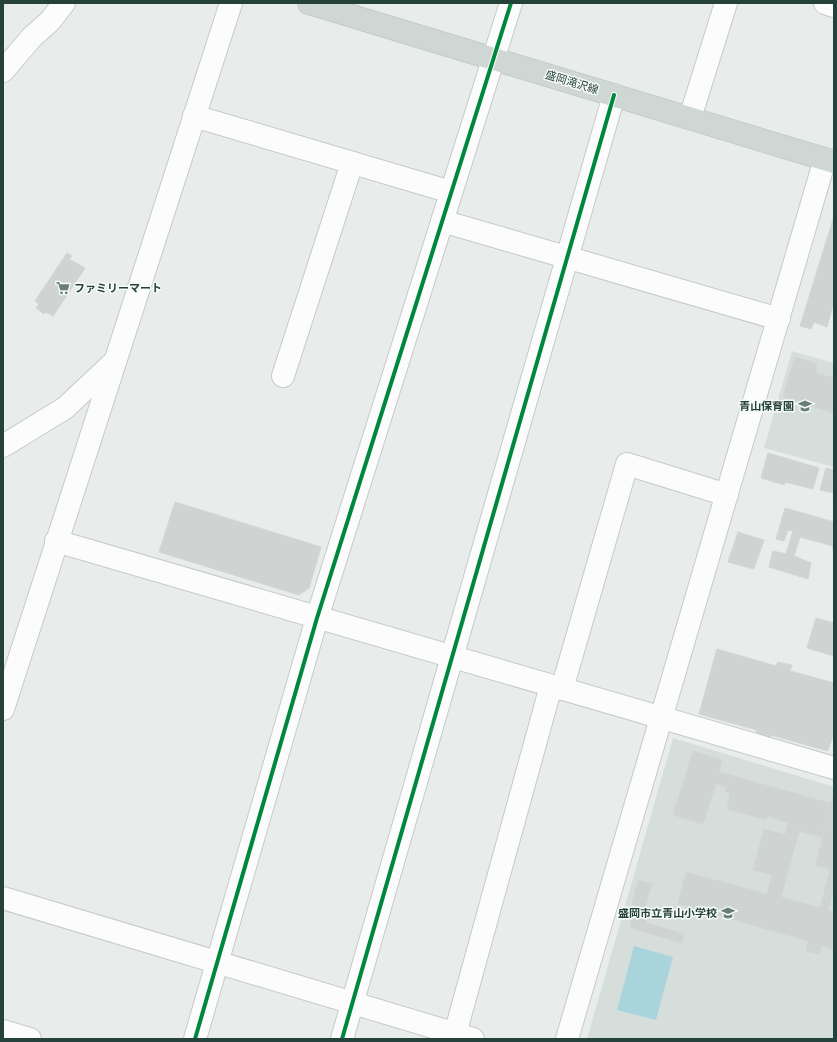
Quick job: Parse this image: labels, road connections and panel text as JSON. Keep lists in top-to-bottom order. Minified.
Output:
{"streets":{"main road":["盛岡滝沢線"]},"places":{"supermarket":["ファミリーマート"],"school or university":["青山保育園","盛岡市立青山小学校"]}}
